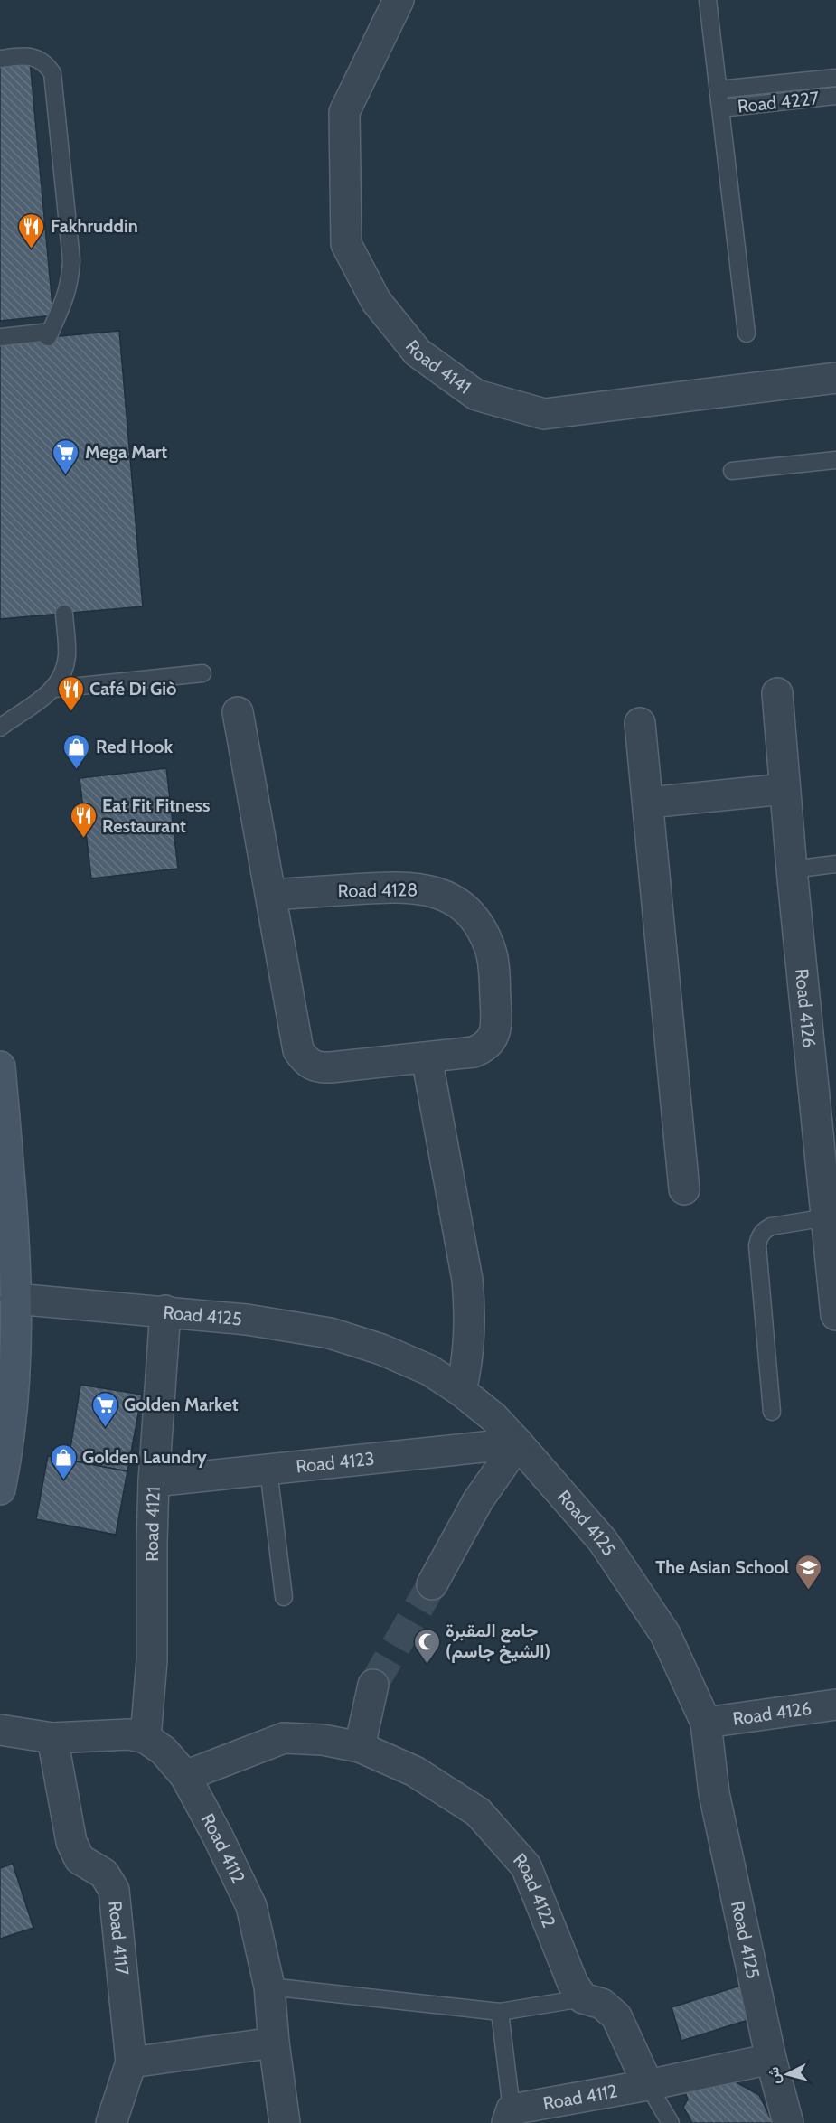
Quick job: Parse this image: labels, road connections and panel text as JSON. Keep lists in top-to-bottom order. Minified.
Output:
{"streets":{"street":["Road 4141","Road 4128","Road 4126","Road 4125","Road 4123","Road 4121","Road 4112","Road 4122","Road 4117"],"lane":["Road 4227"]},"crossings":[["Road 4126","Road 4125"],["Road 4125","Road 4123"],["Road 4125","Road 4121"],["Road 4123","Road 4121"],["Road 4121","Road 4112"],["Road 4112","Road 4122"]],"places":{"restaurant":["Fakhruddin","Café Di Giò","Eat Fit Fitness Restaurant"],"supermarket":["Mega Mart","Golden Market"],"shop":["Red Hook","Golden Laundry"],"school or university":["The Asian School"],"mosque":["جامع المقبرة (الشيخ جاسم)"]},"north":"left"}
